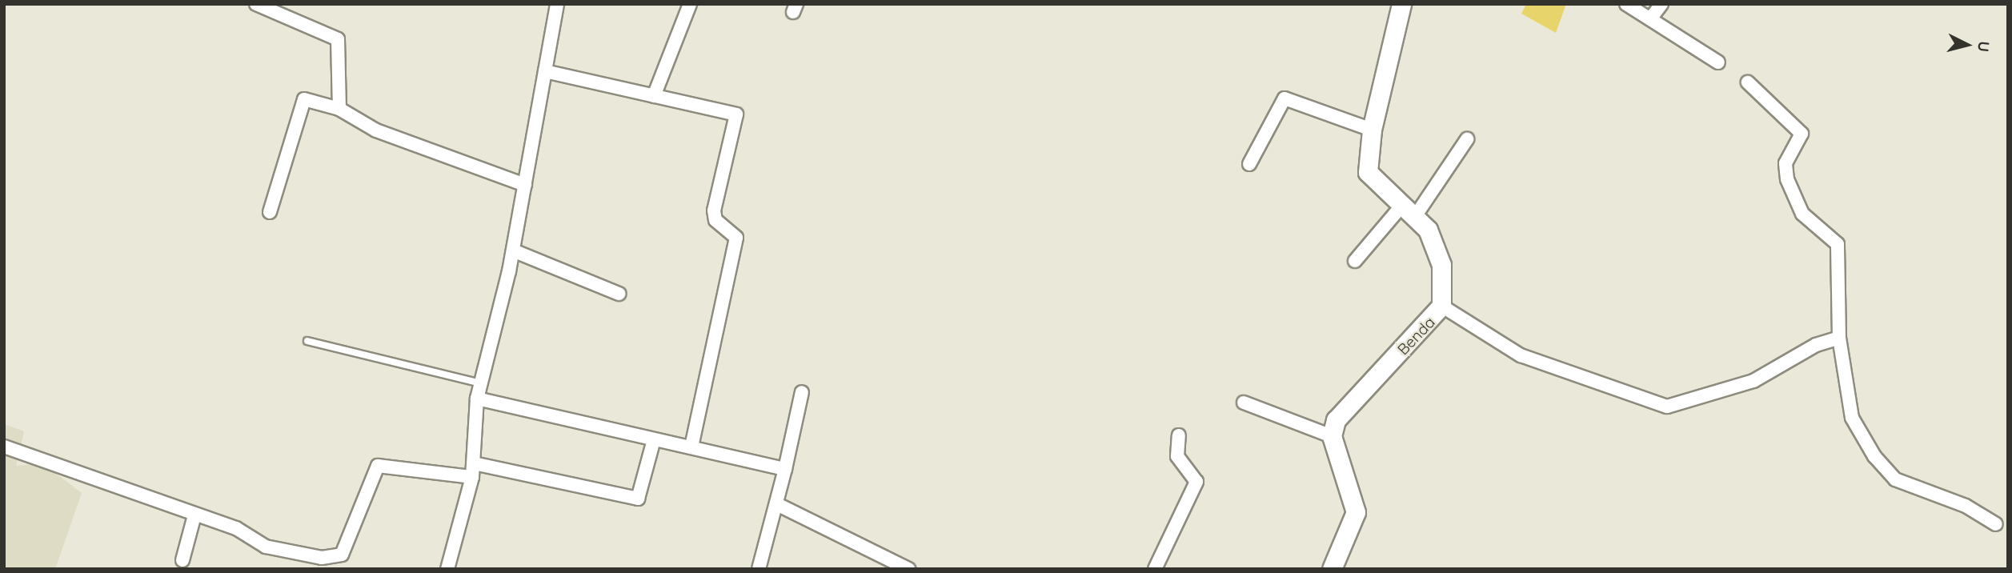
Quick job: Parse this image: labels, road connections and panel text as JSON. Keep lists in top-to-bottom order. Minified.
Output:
{"streets":{"street":["Benda"]},"north":"right"}
